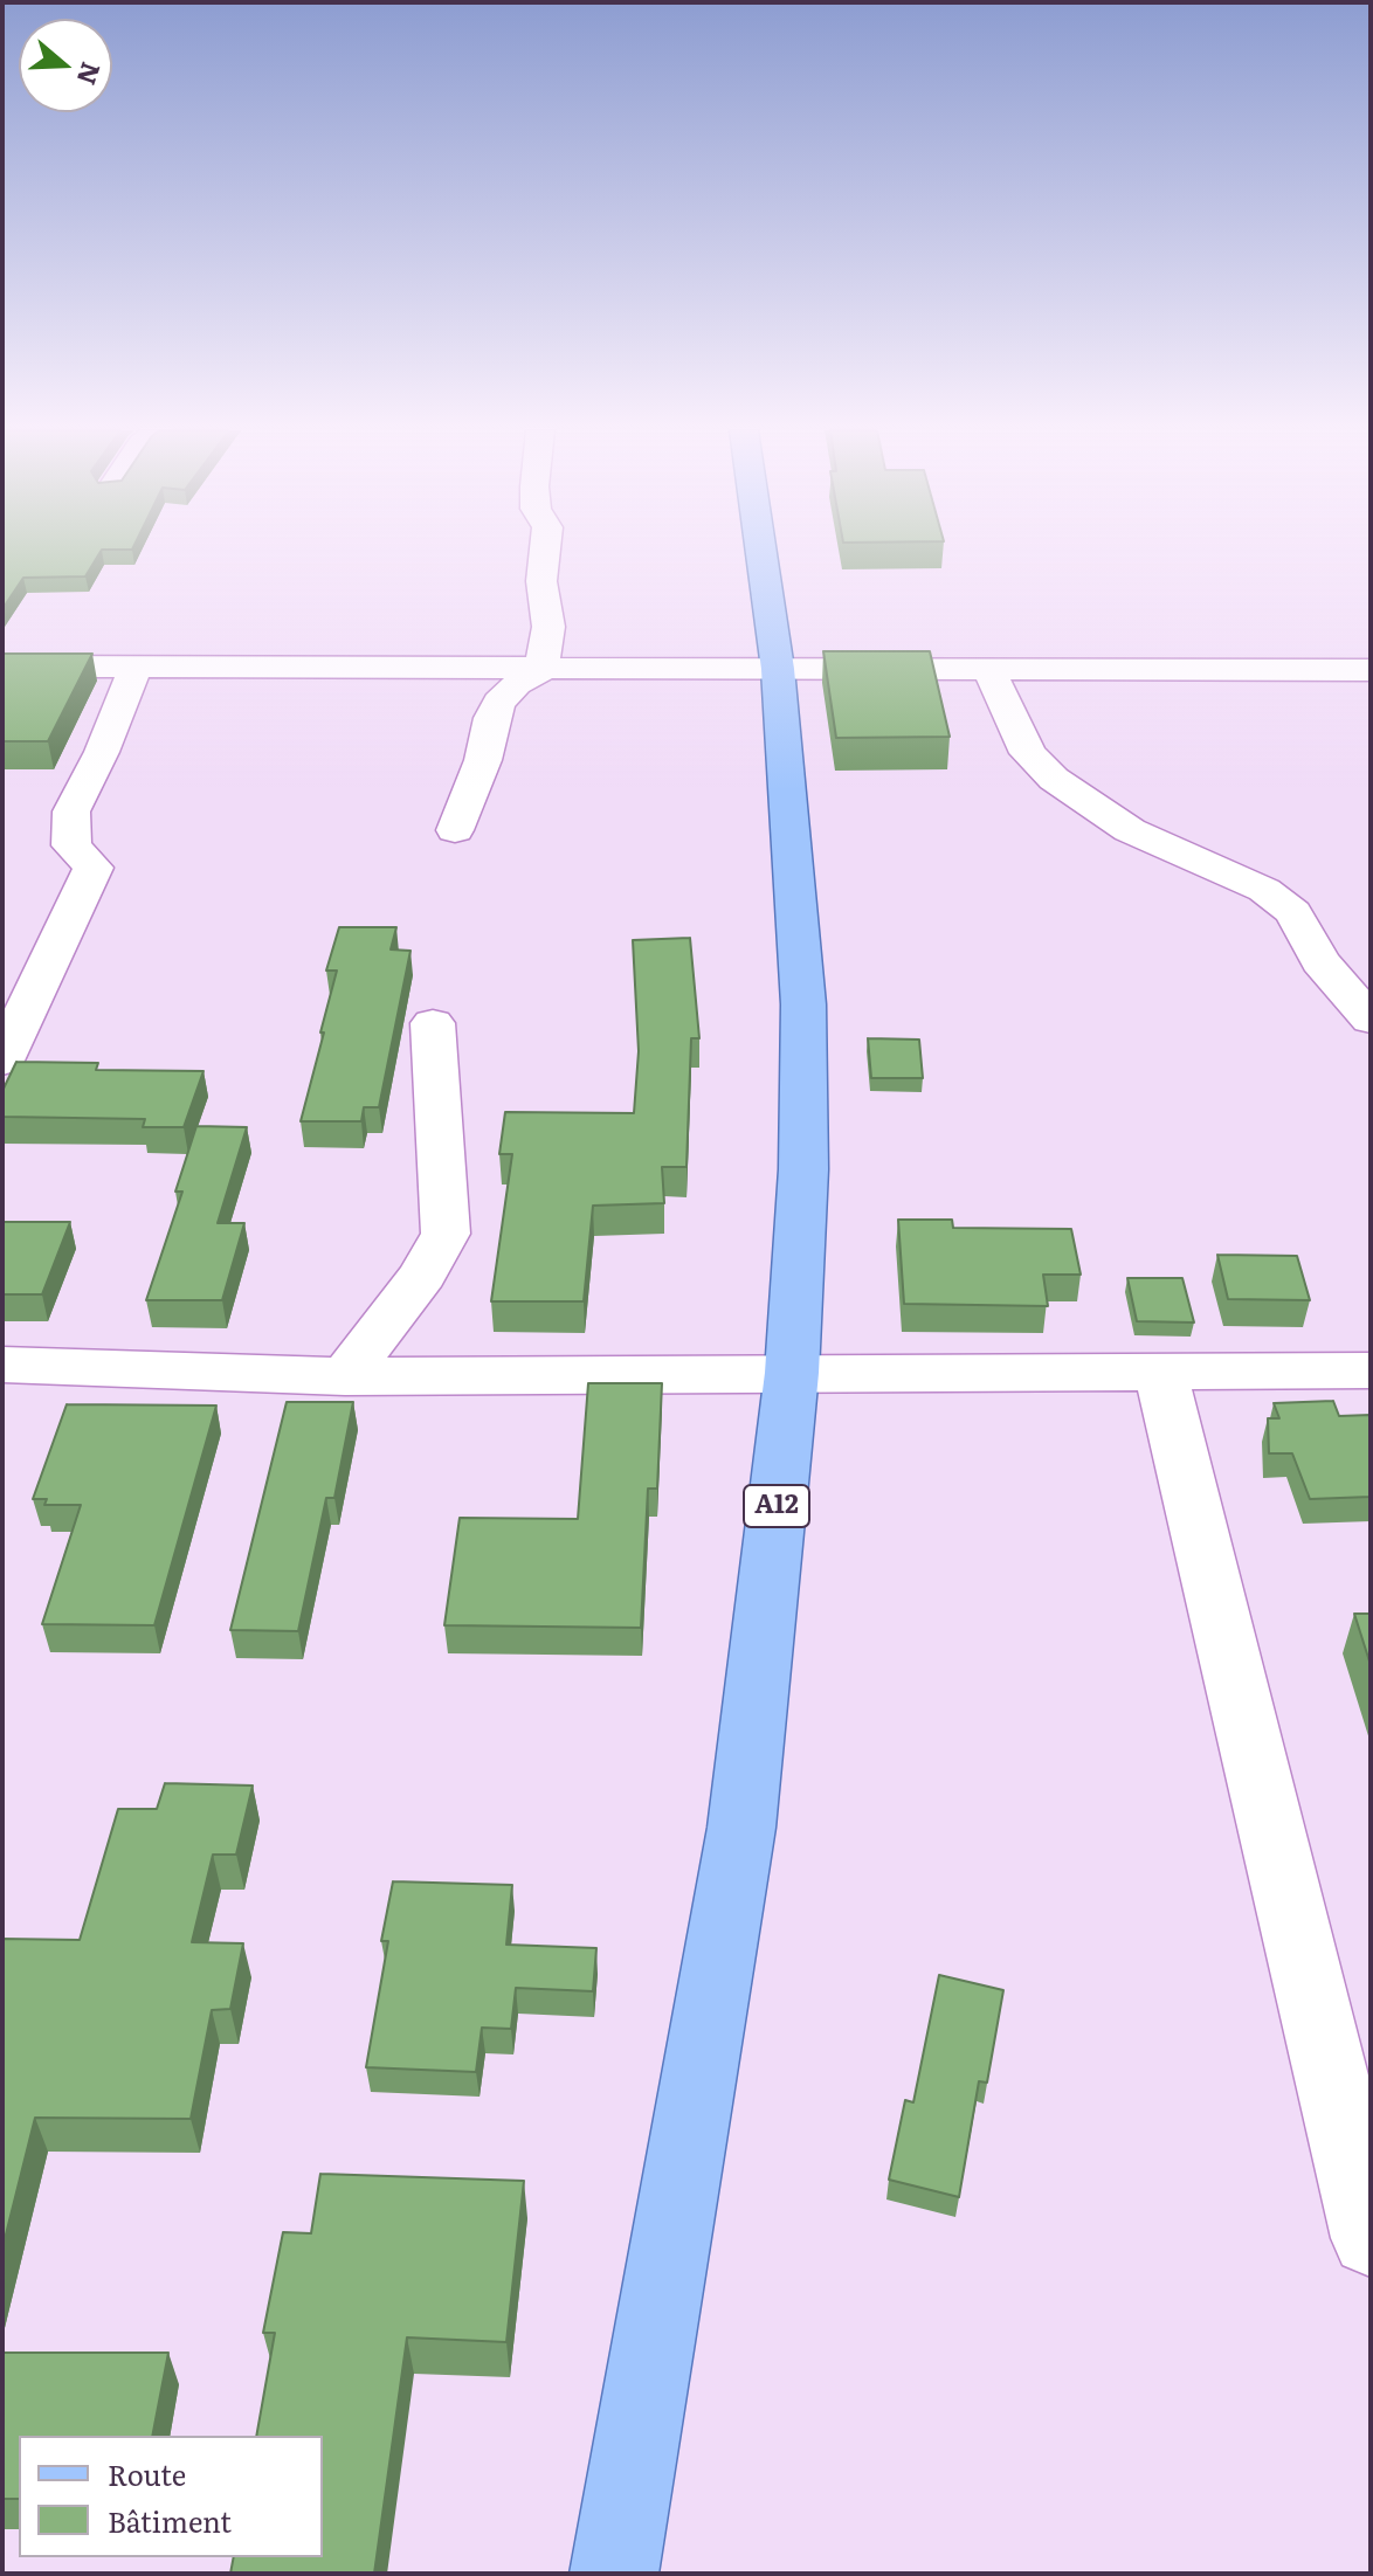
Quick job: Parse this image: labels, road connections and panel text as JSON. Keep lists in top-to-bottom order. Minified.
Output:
{"streets":{"main road":["A12"]},"legend":["Route","Bâtiment"],"north":"right"}
